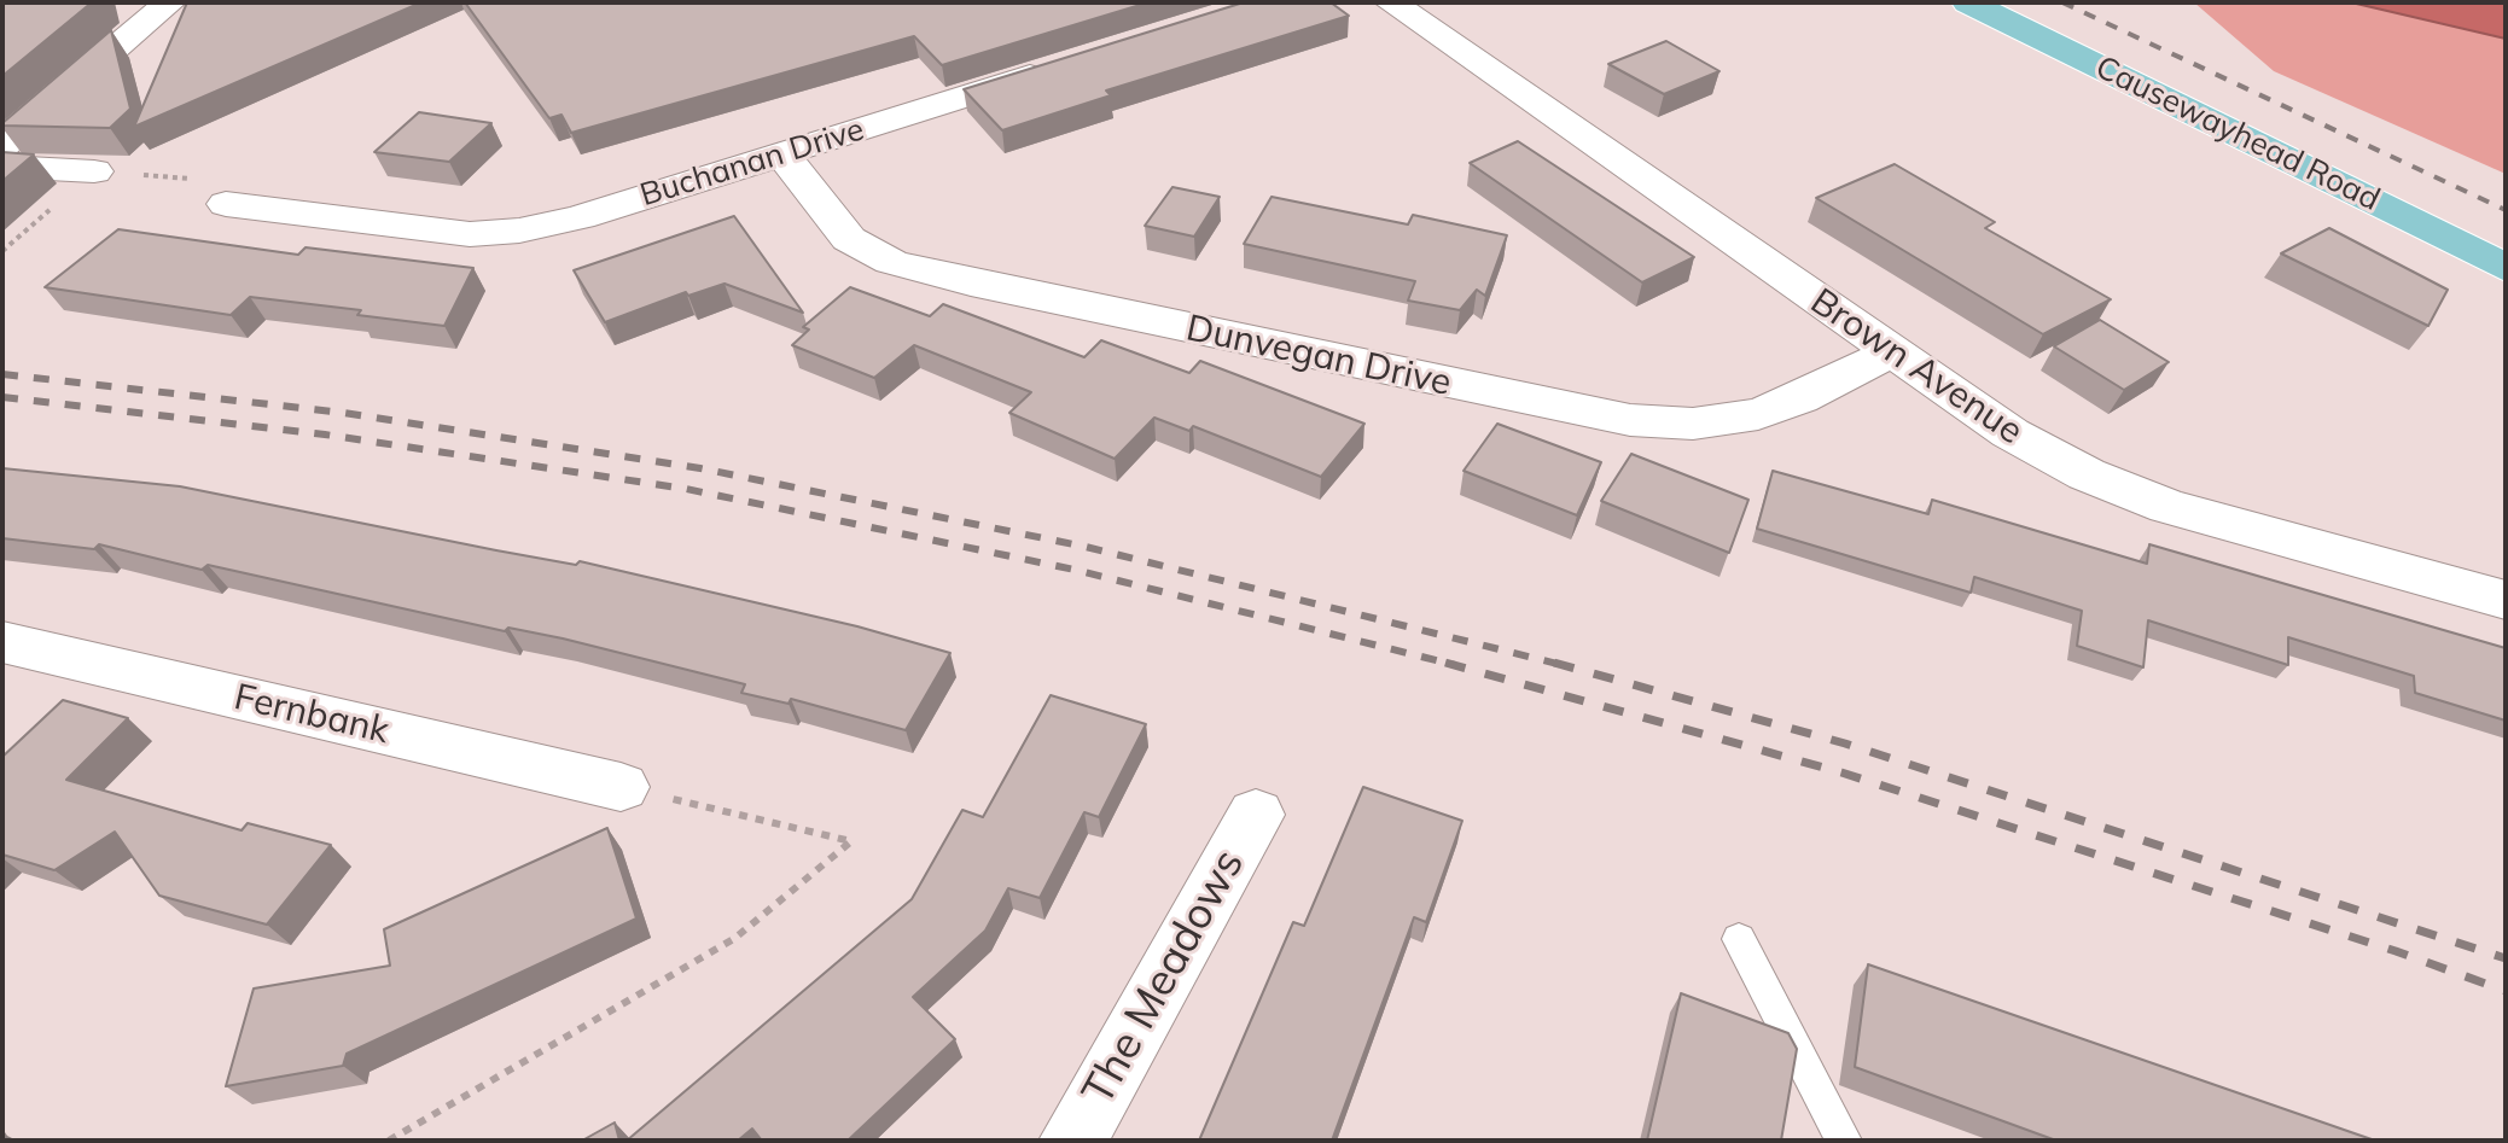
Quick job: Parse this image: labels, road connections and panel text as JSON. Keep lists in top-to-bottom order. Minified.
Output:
{"streets":{"main road":["Causewayhead Road"],"street":["Buchanan Drive","Dunvegan Drive","Brown Avenue","Fernbank","The Meadows"]},"crossings":[["Buchanan Drive","Dunvegan Drive"],["Dunvegan Drive","Brown Avenue"]]}
